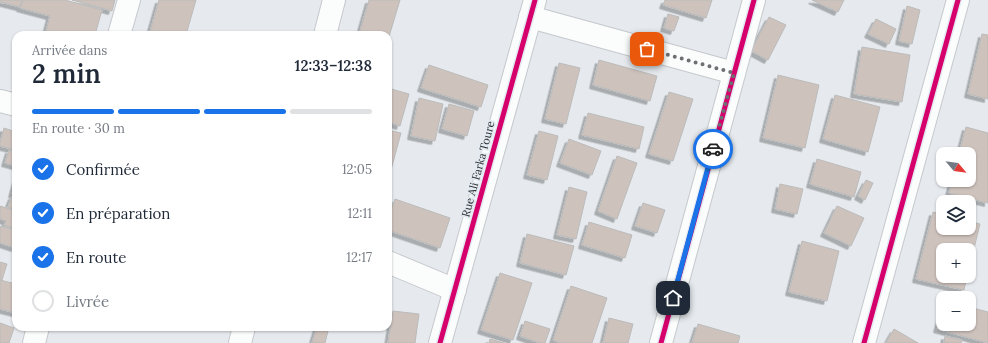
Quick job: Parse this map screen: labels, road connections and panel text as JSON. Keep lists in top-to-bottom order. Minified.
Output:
{"streets":{"street":["Rue Ali Farka Toure"]},"north":"bottom right","page":{"heading":["2 min","Arrivée dans","12:33–12:38"],"bar":"En route · 30 m","map_buttons":["+","−"],"list":[["Confirmée","12:05"],["En préparation","12:11"],["En route","12:17"],"Livrée"]}}
